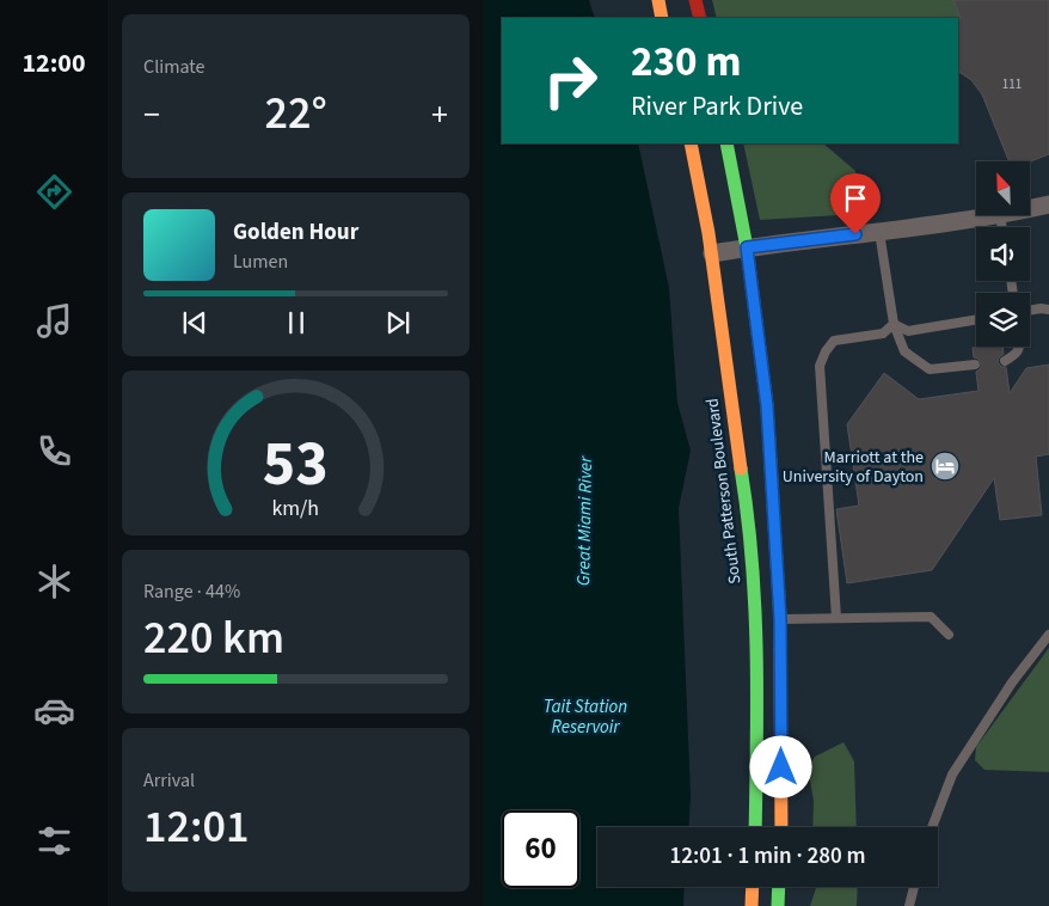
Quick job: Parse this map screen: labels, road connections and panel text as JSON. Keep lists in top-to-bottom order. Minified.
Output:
{"streets":{"main road":["South Patterson Boulevard"]},"water":["Great Miami River","Tait Station Reservoir"],"places":{"hotel":["Marriott at the University of Dayton"]},"house_numbers":["111"],"north":"top left","page":{"tabs":"12:00","tile":["Climate",["Range · 44%","220 km"],["Arrival","12:01"]],"turn":["230 m","River Park Drive"],"heat":["−","22°","+"],"song":["Golden Hour","Lumen"],"limit":"60","trip":"12:01 · 1 min · 280 m","gauge":["53","km/h"]}}
